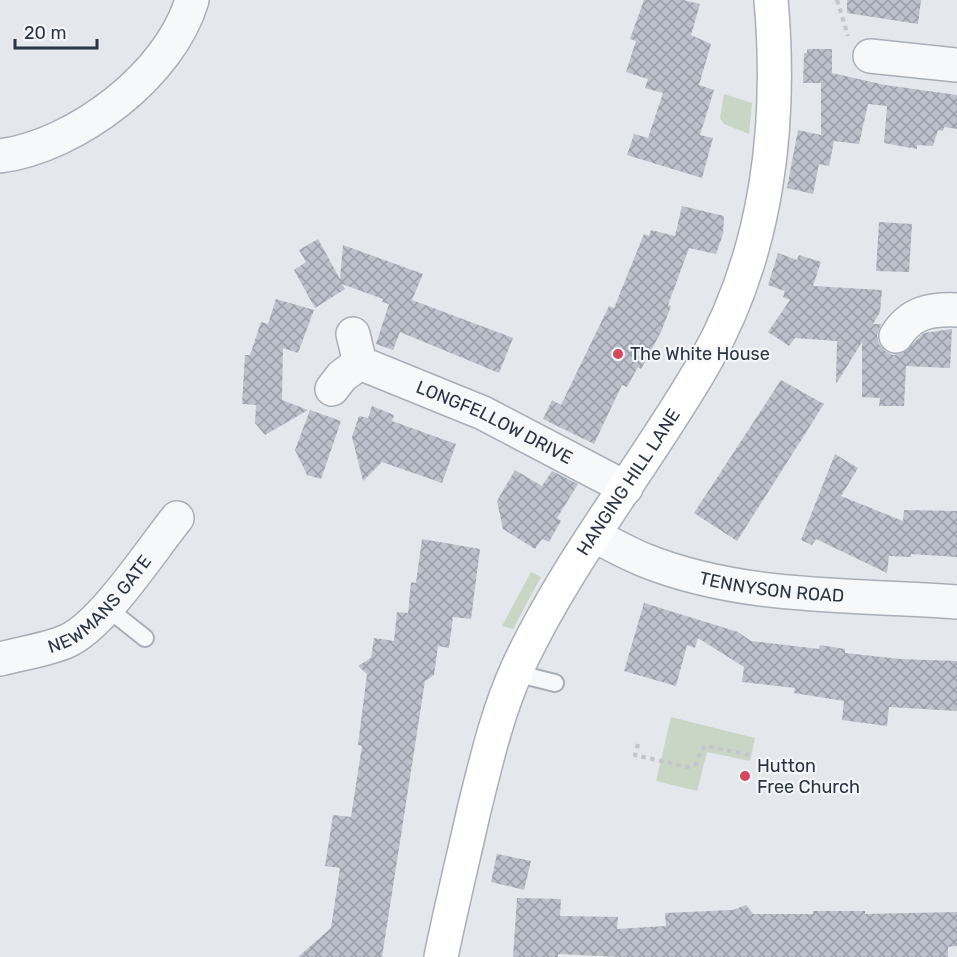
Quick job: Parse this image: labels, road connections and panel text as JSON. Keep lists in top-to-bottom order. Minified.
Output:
{"streets":{"street":["LONGFELLOW DRIVE","HANGING HILL LANE","TENNYSON ROAD","NEWMANS GATE"]},"crossings":[["LONGFELLOW DRIVE","HANGING HILL LANE"],["HANGING HILL LANE","TENNYSON ROAD"]],"places":["The White House","Hutton Free Church"],"scale_bar":"20 m"}
